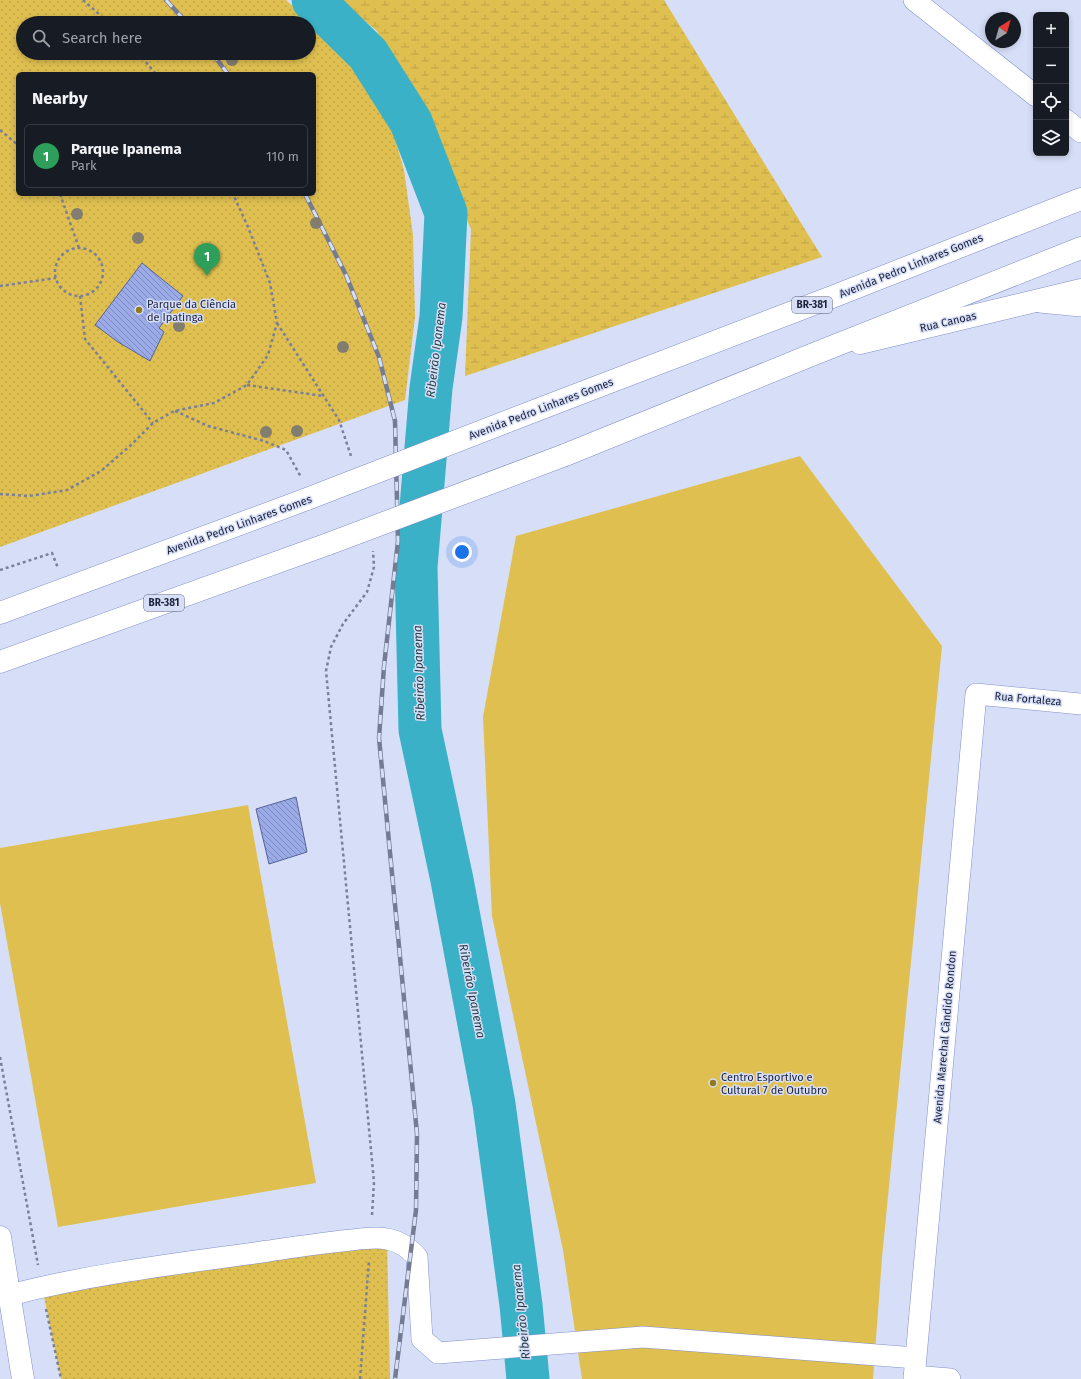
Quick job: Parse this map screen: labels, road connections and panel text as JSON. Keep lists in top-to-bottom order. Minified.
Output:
{"streets":{"main road":["Avenida Pedro Linhares Gomes","BR-381","Rua Canoas"],"street":["Rua Fortaleza","Avenida Marechal Cândido Rondon"]},"crossings":[["BR-381","Rua Canoas"],["Rua Fortaleza","Avenida Marechal Cândido Rondon"]],"water":["Ribeirão Ipanema"],"places":["Parque da Ciência de Ipatinga","Centro Esportivo e Cultural 7 de Outubro"],"north":"top right","page":{"map_buttons":["+","−"],"search":"Search here","heading":"Nearby","list":[{"mark":"1","name":"Parque Ipanema","note":"Park","value":"110 m"}],"pins":"1"}}
